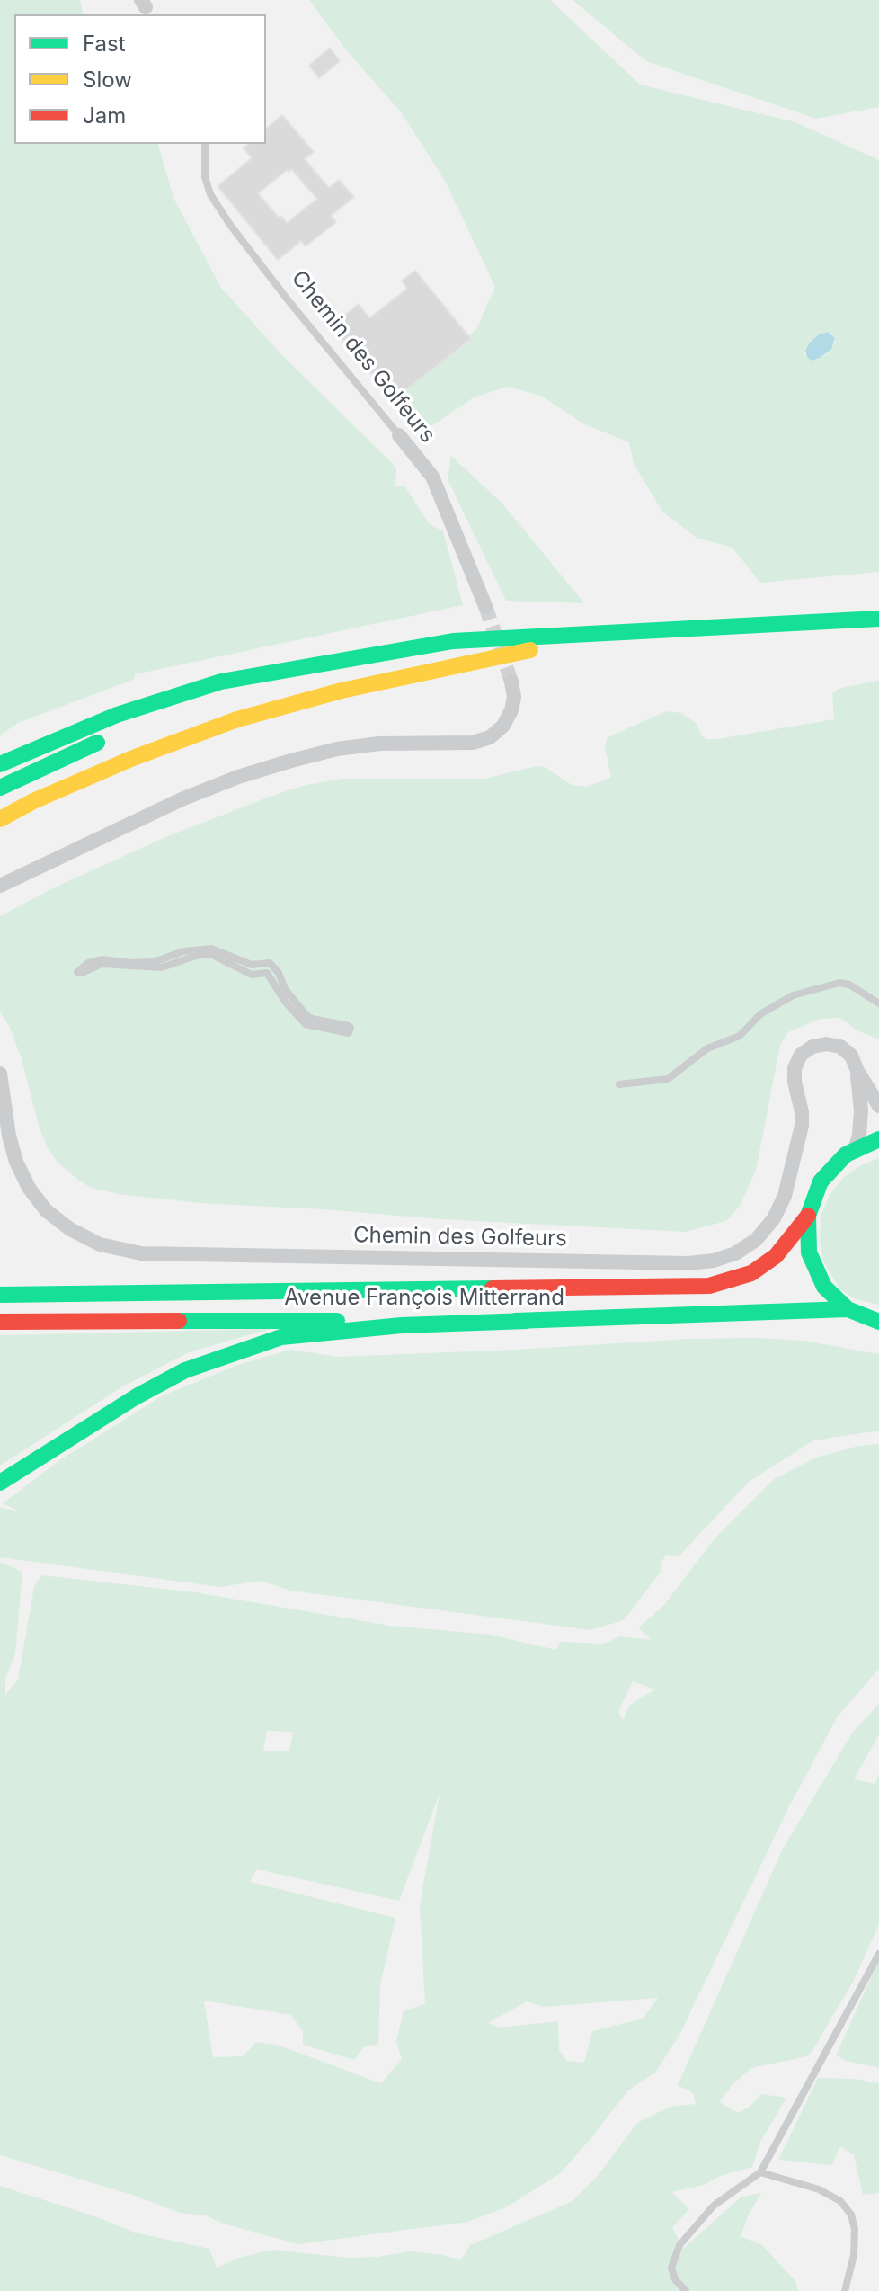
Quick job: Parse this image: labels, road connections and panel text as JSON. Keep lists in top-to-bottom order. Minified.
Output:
{"streets":{"main road":["Avenue François Mitterrand"],"street":["Chemin des Golfeurs"]},"legend":["Fast","Slow","Jam"]}
